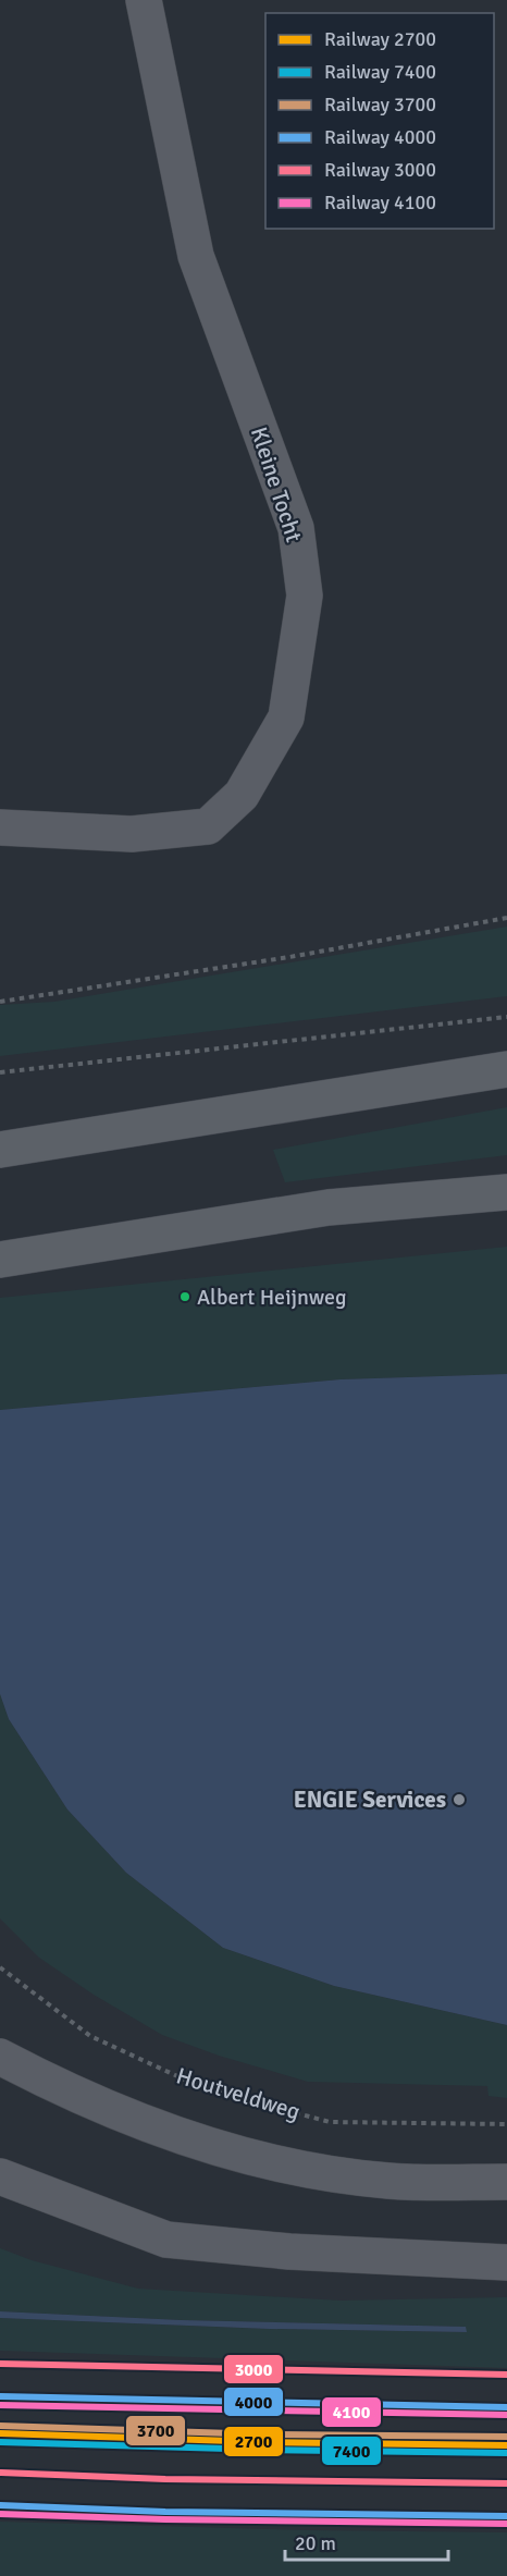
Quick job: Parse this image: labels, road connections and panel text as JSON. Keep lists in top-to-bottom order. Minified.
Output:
{"streets":{"street":["Kleine Tocht"],"path":["Houtveldweg"]},"places":["Albert Heijnweg","ENGIE Services"],"lines":["rail line 3000","rail line 4000","rail line 4100","rail line 3700","rail line 2700","rail line 7400"],"legend":["Railway 2700","Railway 7400","Railway 3700","Railway 4000","Railway 3000","Railway 4100"],"scale_bar":"20 m"}
